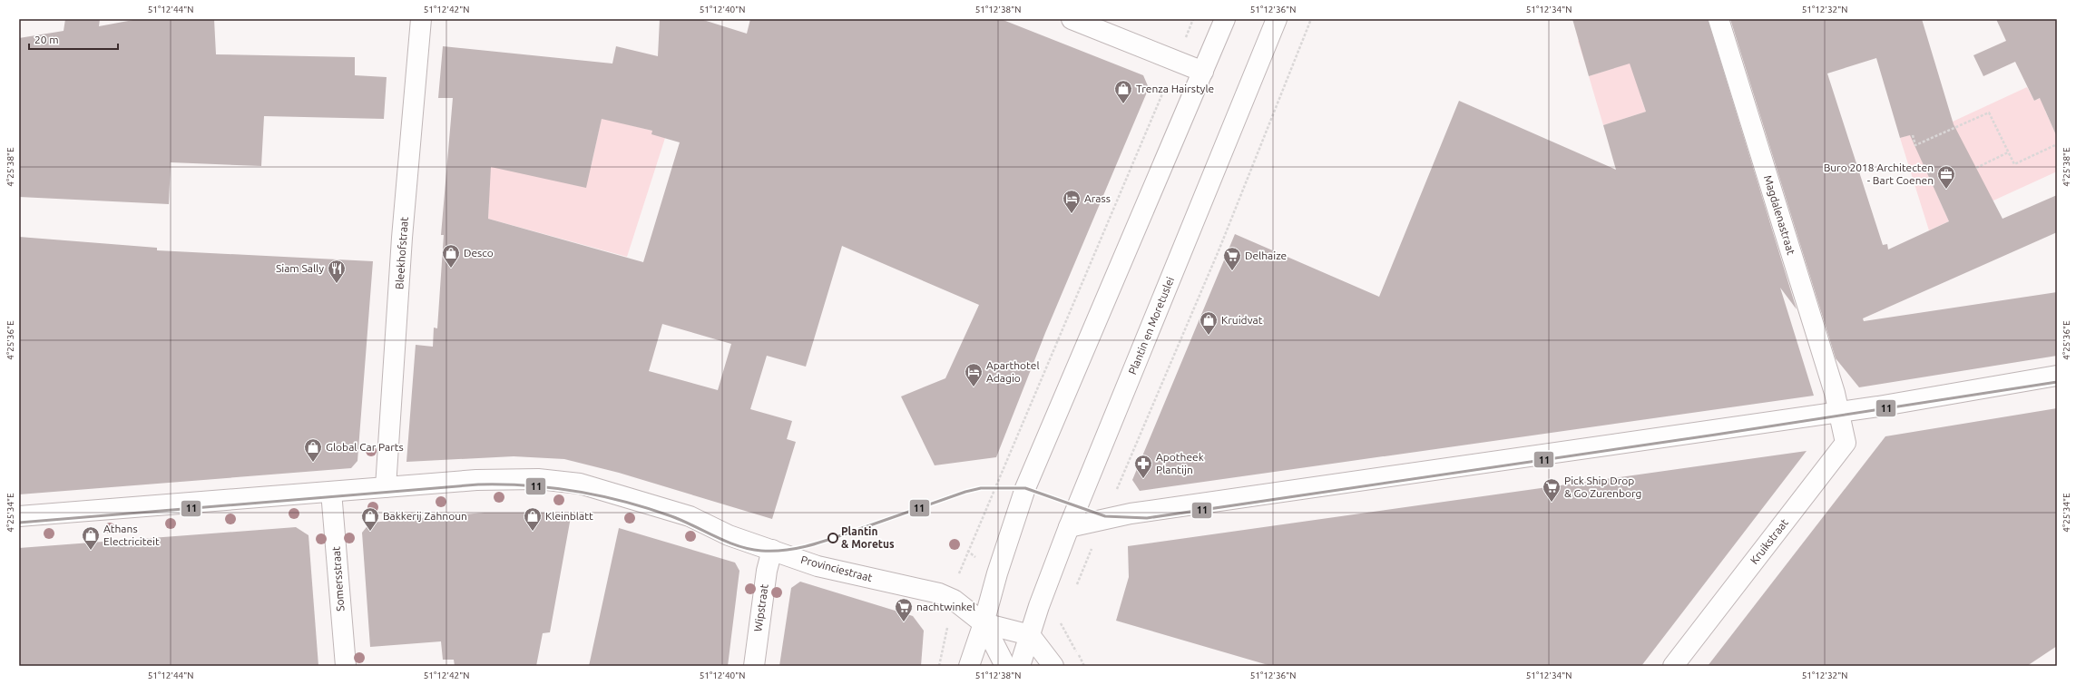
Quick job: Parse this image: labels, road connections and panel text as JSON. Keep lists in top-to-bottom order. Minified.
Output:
{"streets":{"street":["Magdalenastraat","Bleekhofstraat","Plantin en Moretuslei","Kruikstraat","Provinciestraat","Somersstraat","Wipstraat"]},"crossings":[["Magdalenastraat","Kruikstraat"],["Bleekhofstraat","Provinciestraat"],["Provinciestraat","Somersstraat"],["Provinciestraat","Wipstraat"]],"places":{"shop":["Trenza Hairstyle","Desco","Kruidvat","Global Car Parts","Bakkerij Zahnoun","Kleinblatt","Athans Electriciteit"],"office":["Buro 2018 Architecten - Bart Coenen"],"hotel":["Arass","Aparthotel Adagio"],"supermarket":["Delhaize","Pick Ship Drop & Go Zurenborg","nachtwinkel"],"restaurant":["Siam Sally"],"pharmacy":["Apotheek Plantijn"],"other":["Plantin & Moretus"]},"lines":["transit line 11"],"scale_bar":"20 m","coordinates":["51°12'44\"N","51°12'42\"N","51°12'40\"N","51°12'38\"N","51°12'36\"N","51°12'34\"N","51°12'32\"N","4°25'38\"E","4°25'36\"E","4°25'34\"E"]}
